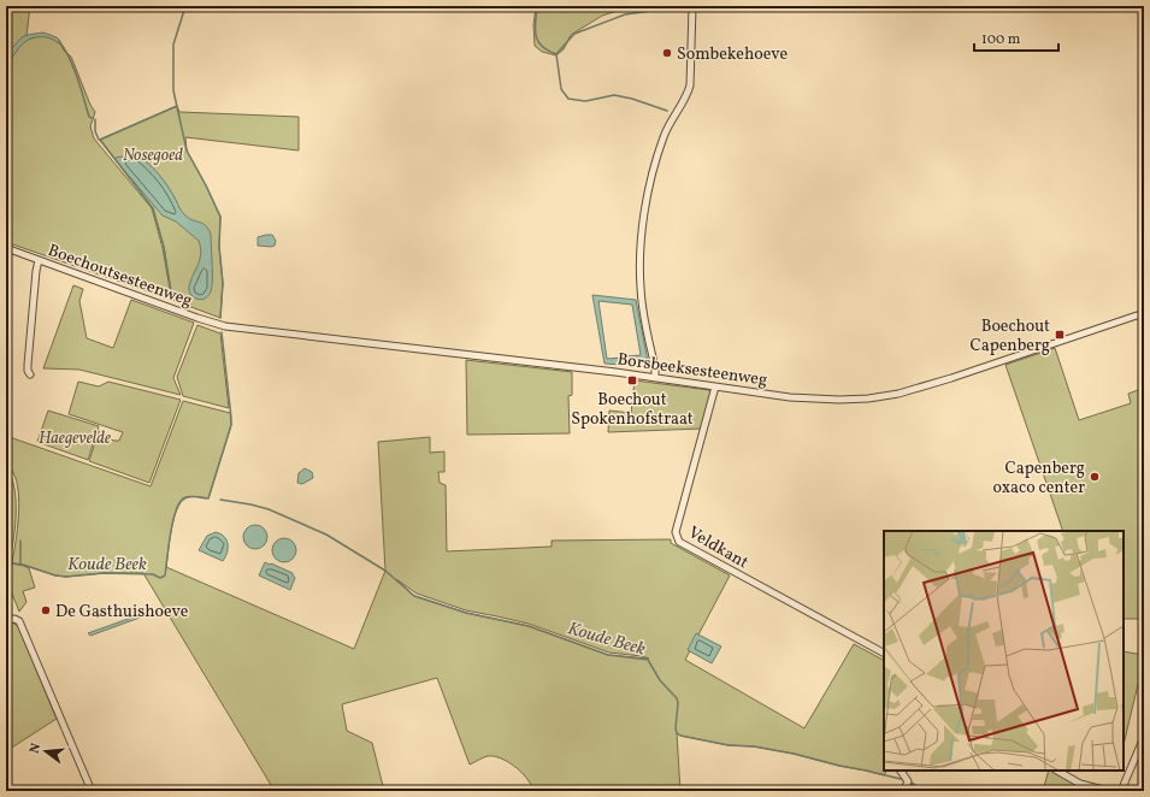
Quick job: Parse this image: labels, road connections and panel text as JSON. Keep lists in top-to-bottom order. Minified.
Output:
{"streets":{"street":["Boechoutsesteenweg","Borsbeeksesteenweg","Veldkant"]},"crossings":[["Boechoutsesteenweg","Borsbeeksesteenweg"],["Borsbeeksesteenweg","Veldkant"]],"water":["Koude Beek"],"parks":["Nosegoed","Haegevelde"],"places":{"other":["Sombekehoeve","Capenberg oxaco center","De Gasthuishoeve"],"transit":["Boechout Capenberg","Boechout Spokenhofstraat"]},"scale_bar":"100 m","north":"left"}
